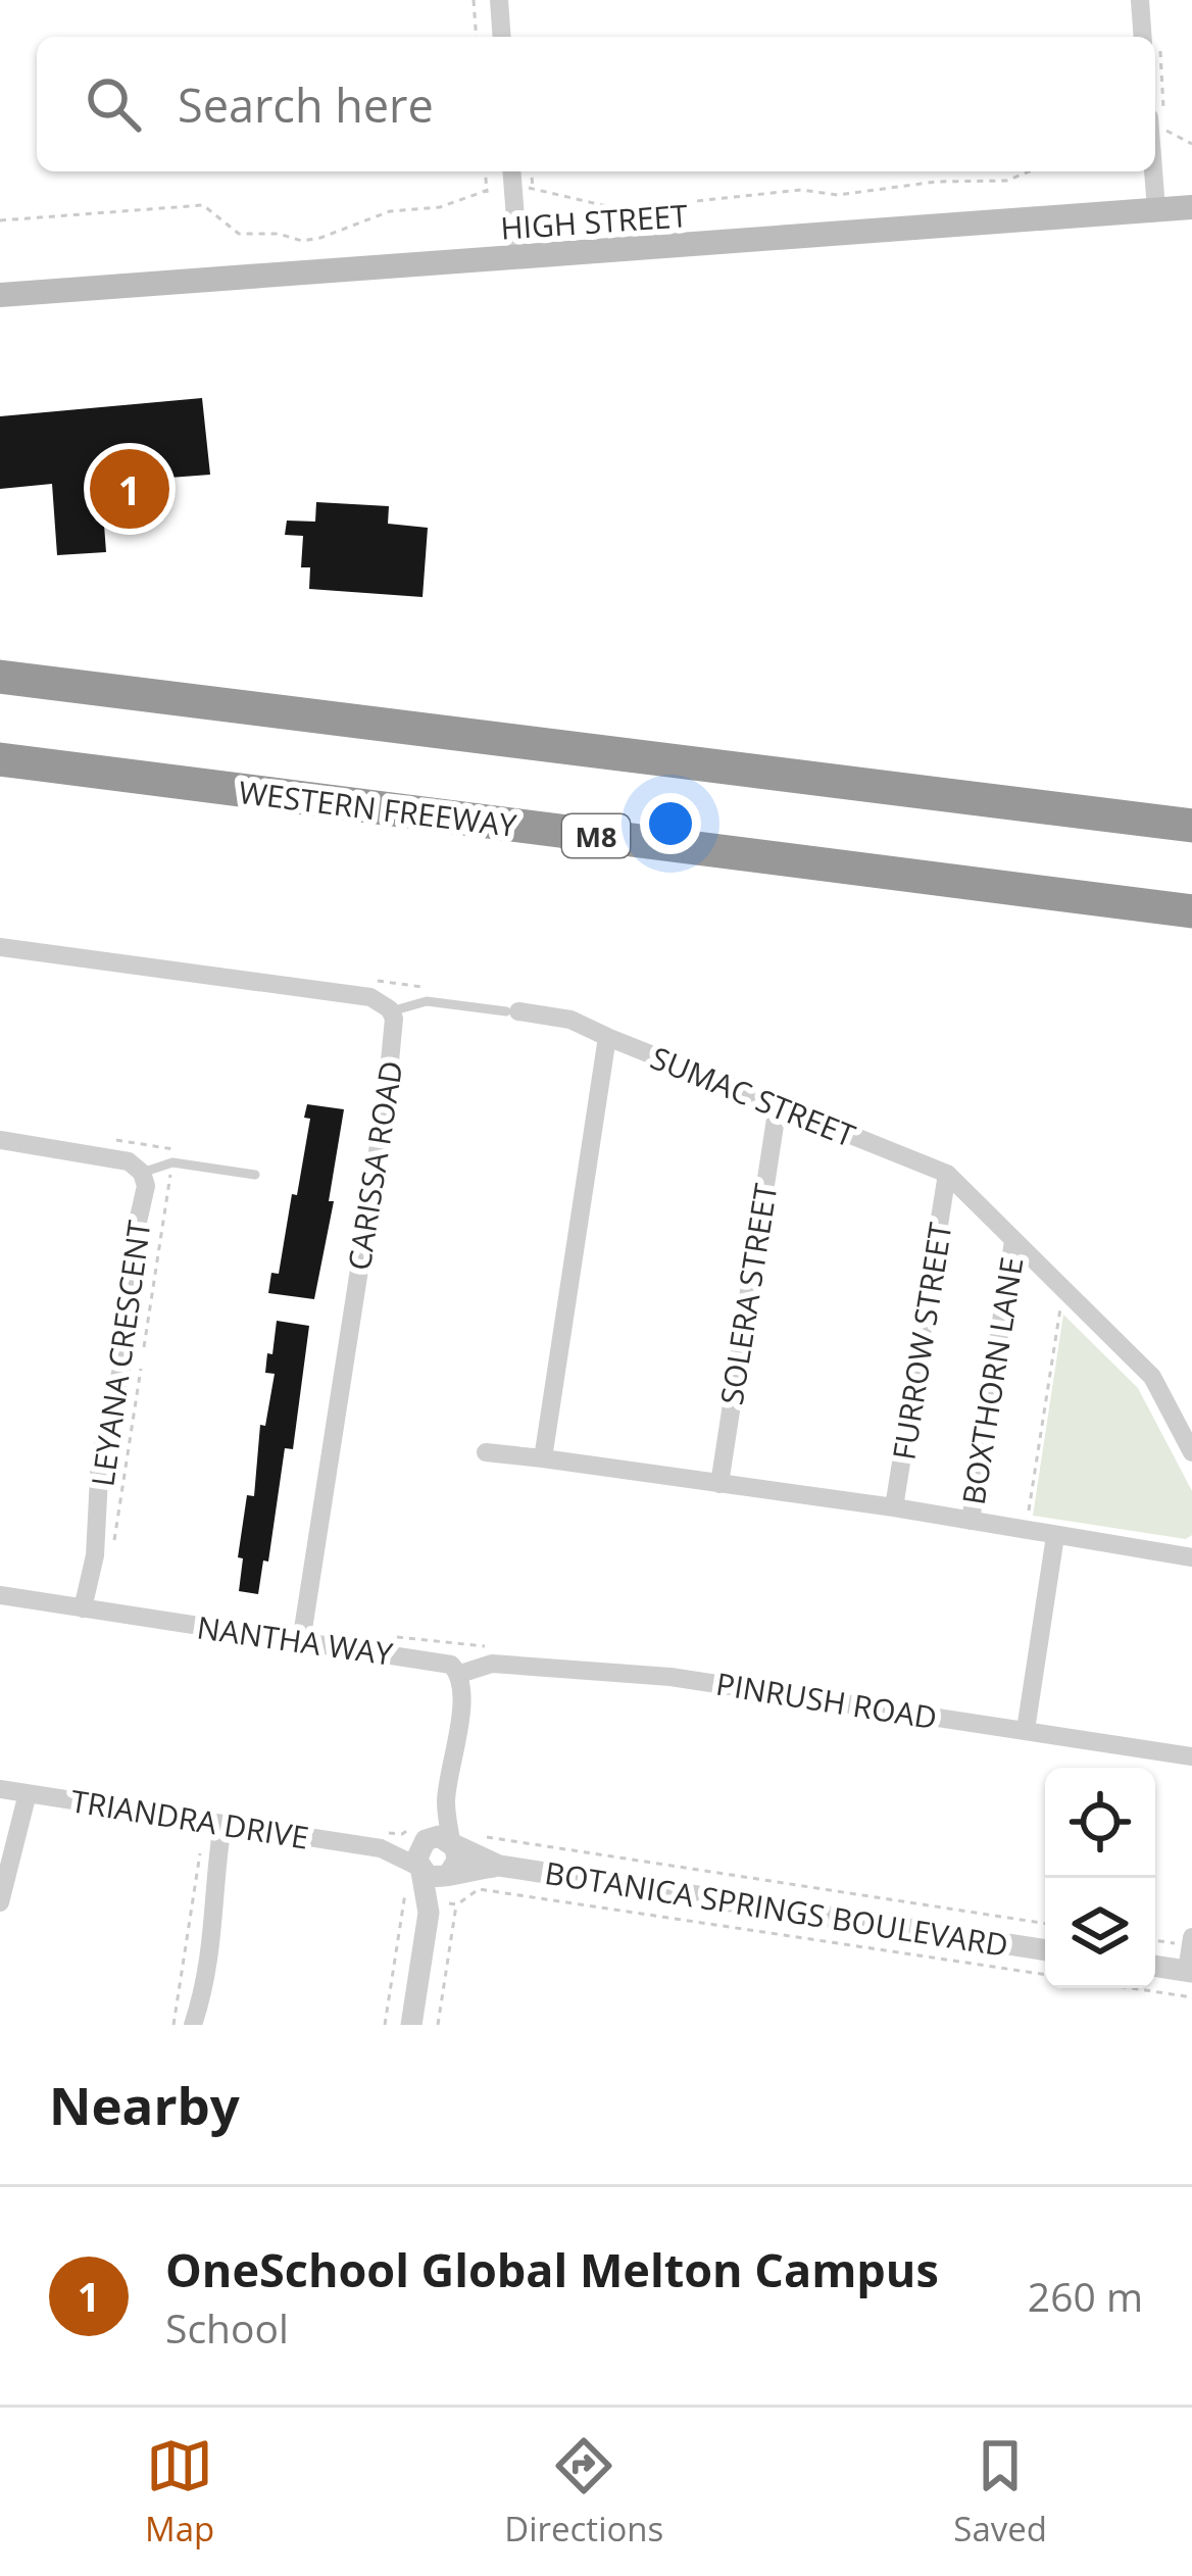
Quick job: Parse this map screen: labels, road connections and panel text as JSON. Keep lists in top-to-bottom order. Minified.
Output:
{"streets":{"highway":["WESTERN FREEWAY","M8"],"main road":["HIGH STREET"],"street":["SUMAC STREET","CARISSA ROAD","SOLERA STREET","FURROW STREET","LEYANA CRESCENT","BOXTHORN LANE","NANTHA WAY","PINRUSH ROAD","TRIANDRA DRIVE","BOTANICA SPRINGS BOULEVARD"]},"crossings":[["SUMAC STREET","SOLERA STREET"],["SUMAC STREET","FURROW STREET"],["SUMAC STREET","BOXTHORN LANE"],["CARISSA ROAD","NANTHA WAY"],["LEYANA CRESCENT","NANTHA WAY"],["NANTHA WAY","PINRUSH ROAD"],["TRIANDRA DRIVE","BOTANICA SPRINGS BOULEVARD"]],"page":{"search":"Search here","pins":"1","heading":"Nearby","list":[{"mark":"1","name":"OneSchool Global Melton Campus","note":"School","value":"260 m"}],"nav":["Map","Directions","Saved"]}}
